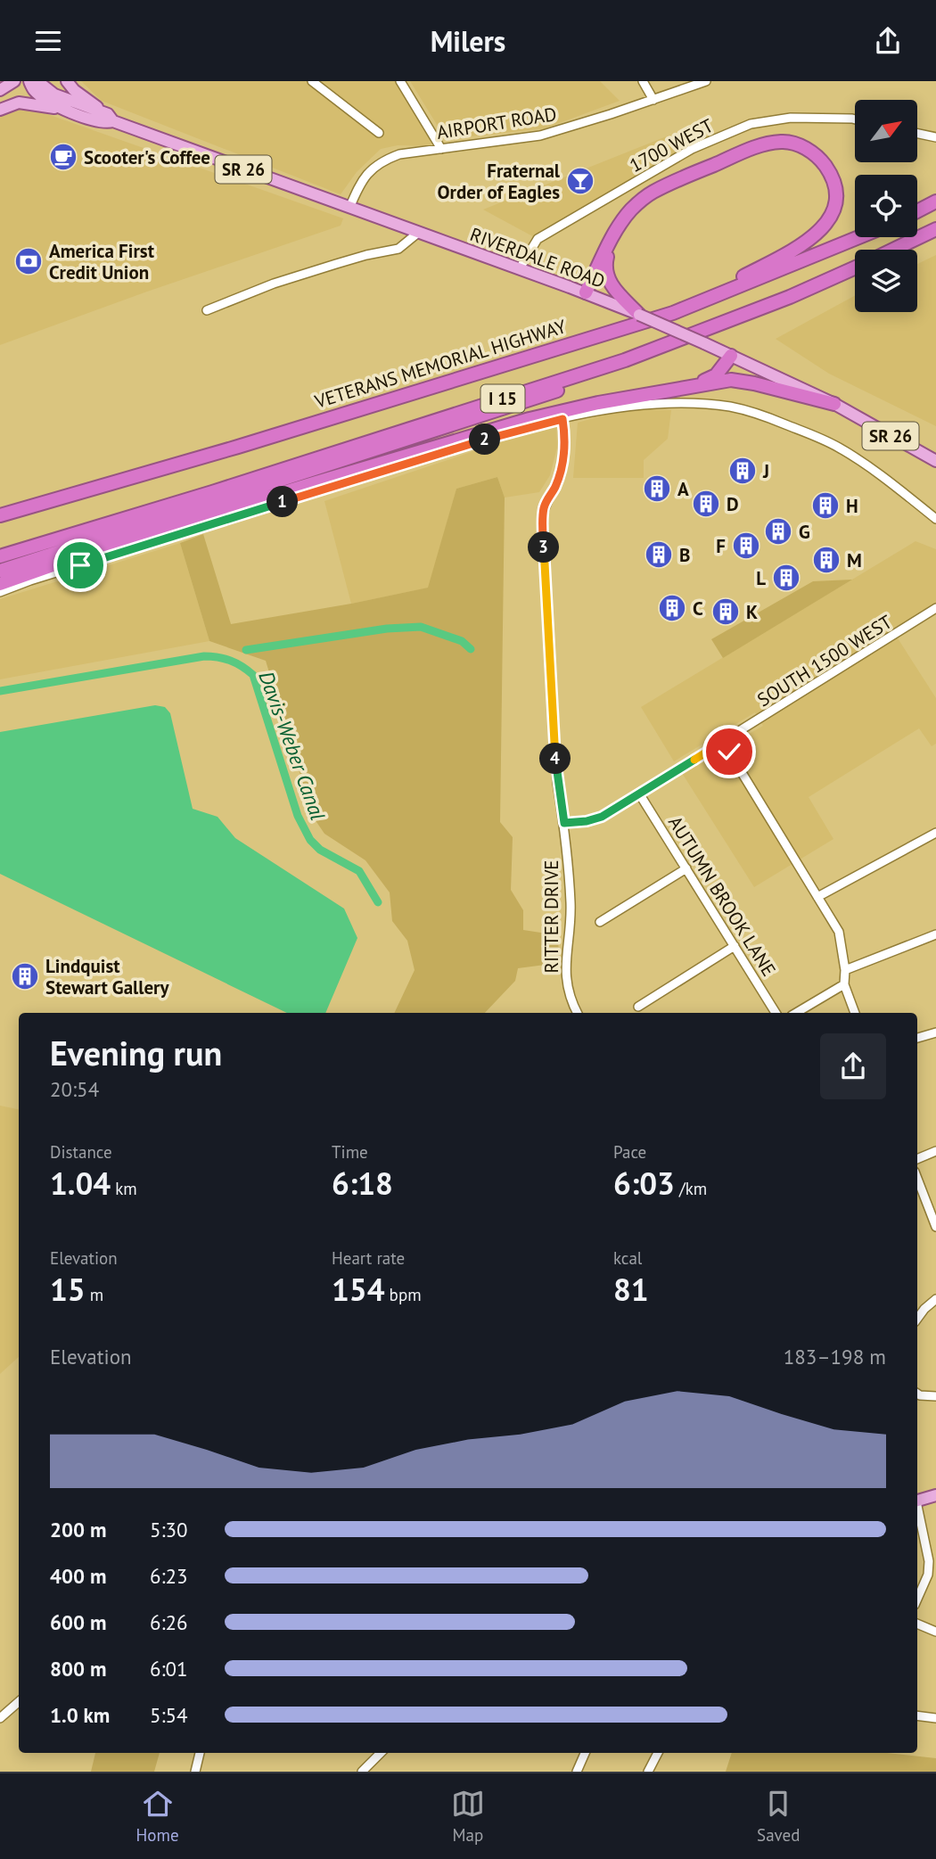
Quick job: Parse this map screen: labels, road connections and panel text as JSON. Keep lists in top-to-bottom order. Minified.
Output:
{"streets":{"highway":["VETERANS MEMORIAL HIGHWAY","I 15"],"main road":["SR 26","RIVERDALE ROAD"],"street":["AIRPORT ROAD","1700 WEST","SOUTH 1500 WEST","AUTUMN BROOK LANE","RITTER DRIVE"]},"crossings":[["AIRPORT ROAD","RIVERDALE ROAD"],["1700 WEST","RIVERDALE ROAD"],["SOUTH 1500 WEST","AUTUMN BROOK LANE"],["SOUTH 1500 WEST","RITTER DRIVE"]],"water":["Davis-Weber Canal"],"places":{"cafe":["Scooter's Coffee"],"bar":["Fraternal Order of Eagles"],"bank":["America First Credit Union"],"building":["J","A","D","H","G","F","B","M","L","C","K","Lindquist Stewart Gallery"]},"north":"top right","page":{"header":"Milers","pins":["2","1","3","4"],"heading":["Evening run","20:54"],"stats":[["Distance","1.04 km"],["Time","6:18"],["Pace","6:03 /km"],["Elevation","15 m"],["Heart rate","154 bpm"],["kcal","81"]],"chart":["Elevation","183–198 m"],"list":[{"name":"200 m","note":"5:30"},{"name":"400 m","note":"6:23"},{"name":"600 m","note":"6:26"},{"name":"800 m","note":"6:01"},{"name":"1.0 km","note":"5:54"}],"tabs":["Home","Map","Saved"]}}
